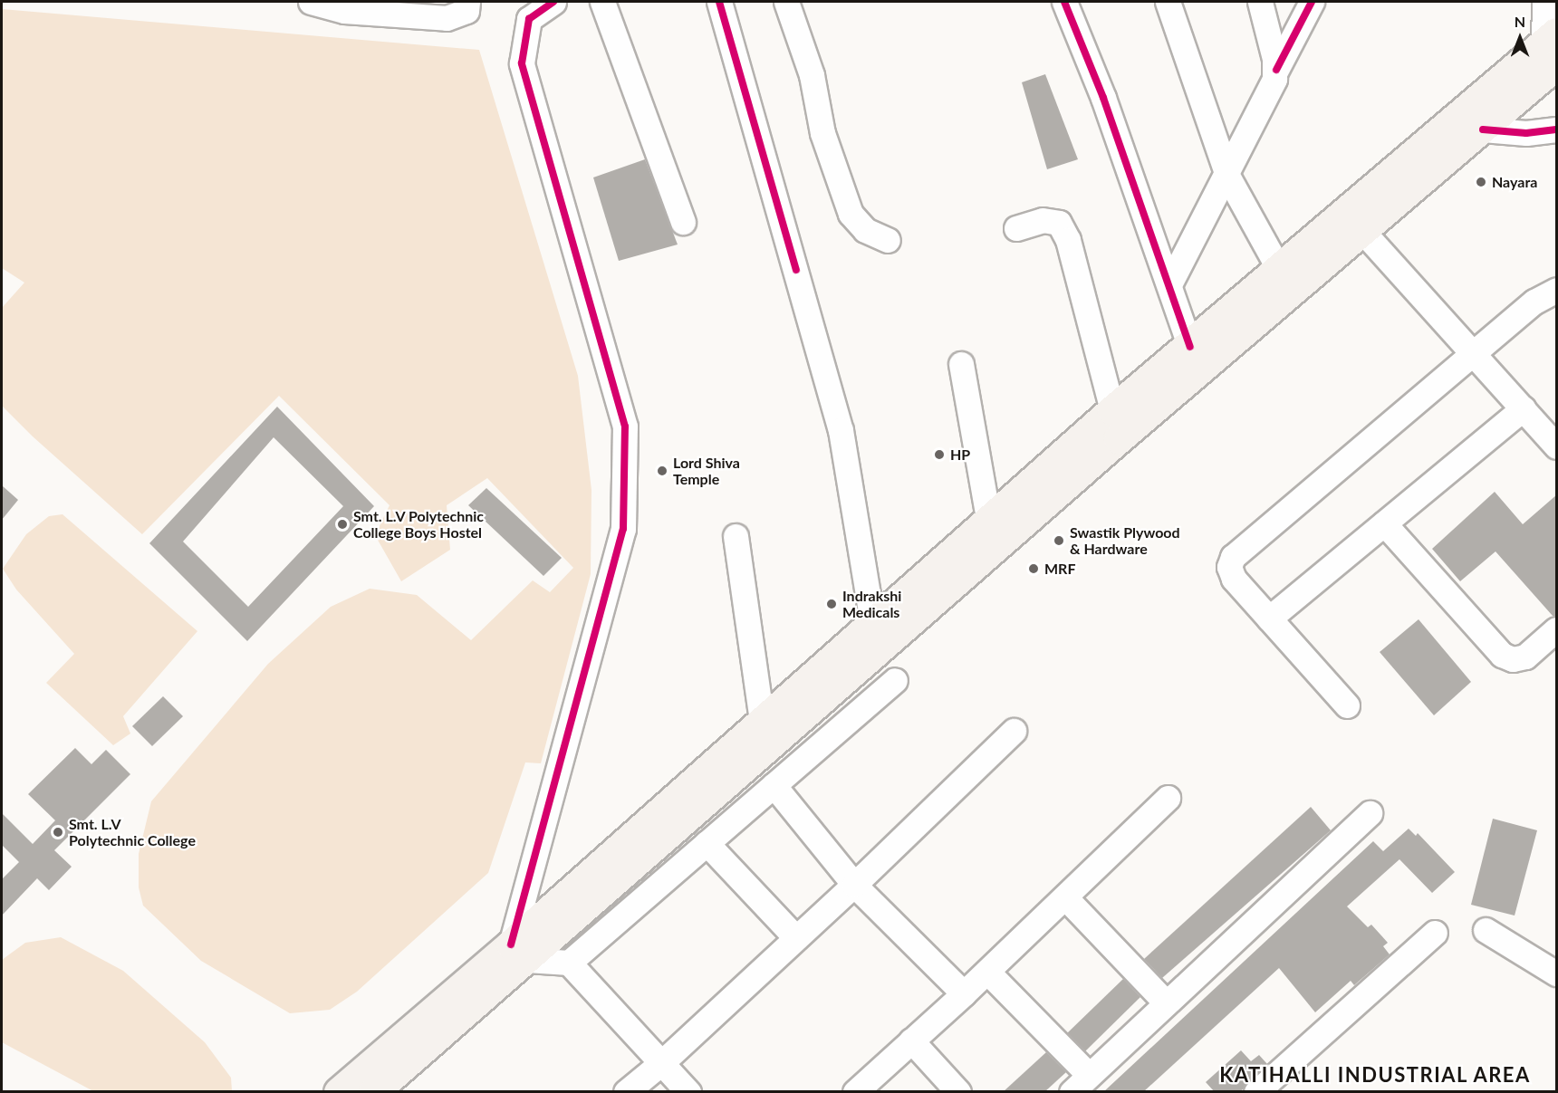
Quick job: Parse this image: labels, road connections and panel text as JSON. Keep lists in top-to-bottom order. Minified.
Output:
{"districts":["KATIHALLI INDUSTRIAL AREA"],"places":["Nayara","HP","Lord Shiva Temple","Smt. L.V Polytechnic College Boys Hostel","Swastik Plywood & Hardware","MRF","Indrakshi Medicals","Smt. L.V Polytechnic College"],"north":"top"}
